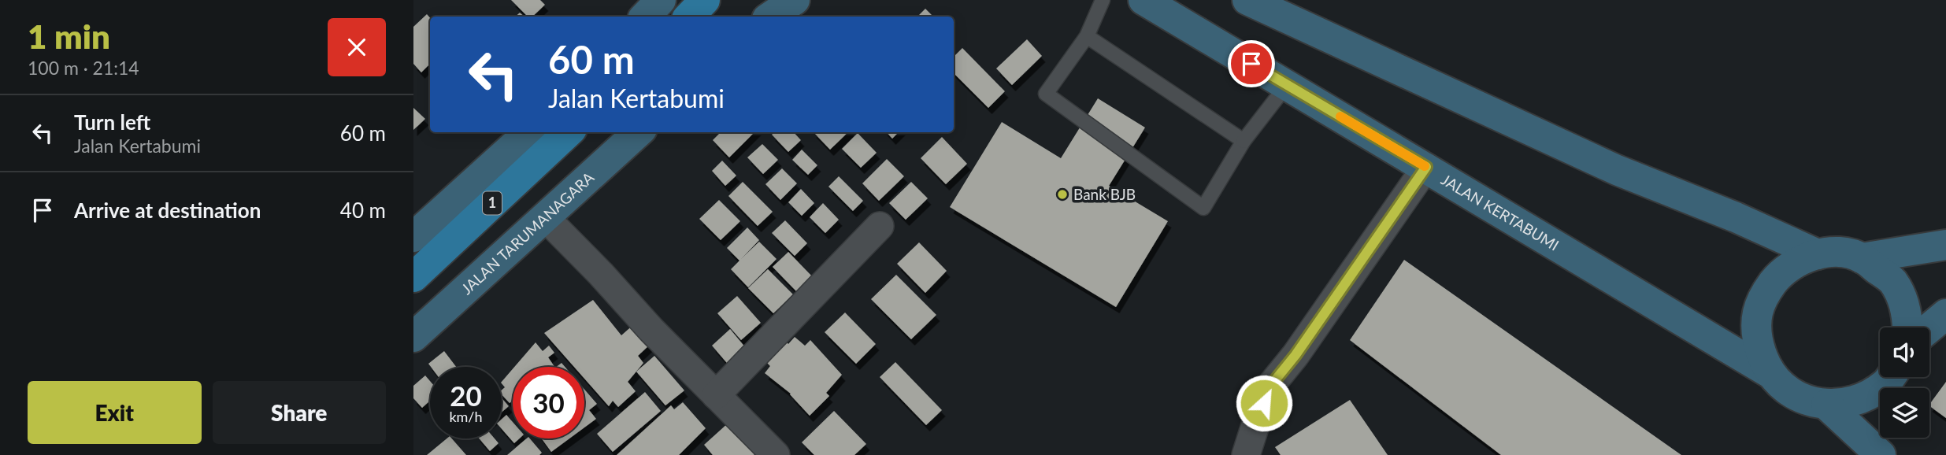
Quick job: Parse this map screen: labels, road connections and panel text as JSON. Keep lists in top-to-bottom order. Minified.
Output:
{"streets":{"main road":["1","JALAN KERTABUMI","JALAN TARUMANAGARA"]},"places":["Bank BJB"],"page":{"heading":["1 min","100 m · 21:14"],"turn":["60 m","Jalan Kertabumi"],"list":[{"name":"Turn left","note":"Jalan Kertabumi","value":"60 m"},{"name":"Arrive at destination","value":"40 m"}],"speed":"20 km/h","limit":"30","buttons":["Exit","Share"]}}
